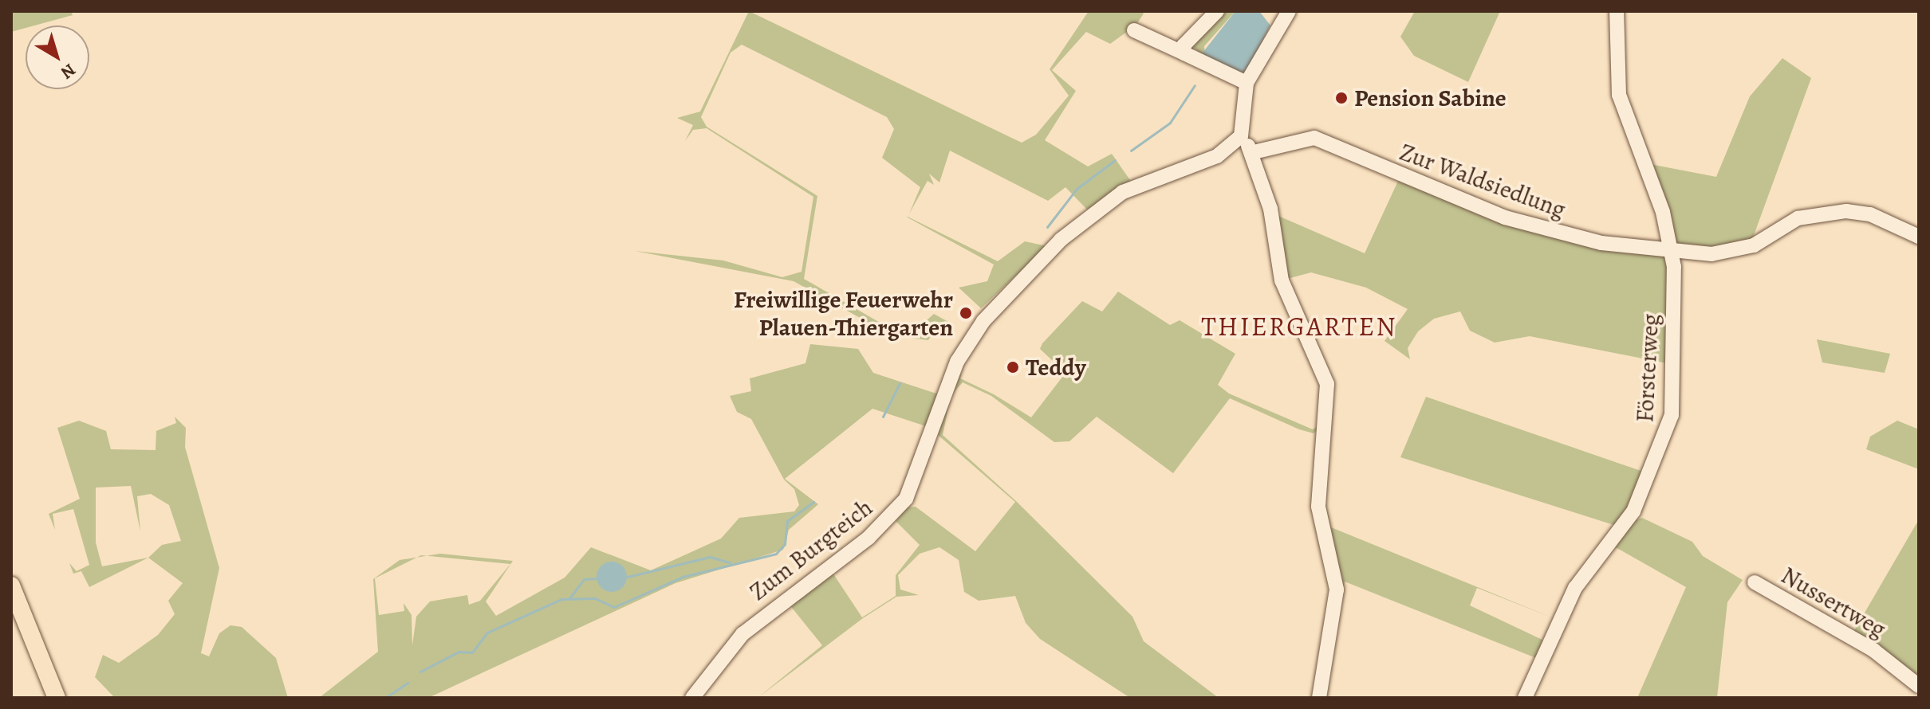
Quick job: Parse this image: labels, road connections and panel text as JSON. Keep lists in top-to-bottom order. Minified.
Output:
{"streets":{"street":["Zur Waldsiedlung","Försterweg","Zum Burgteich","Nussertweg"]},"crossings":[["Zur Waldsiedlung","Försterweg"]],"districts":["THIERGARTEN"],"places":["Pension Sabine","Freiwillige Feuerwehr Plauen-Thiergarten","Teddy"],"north":"bottom right"}
